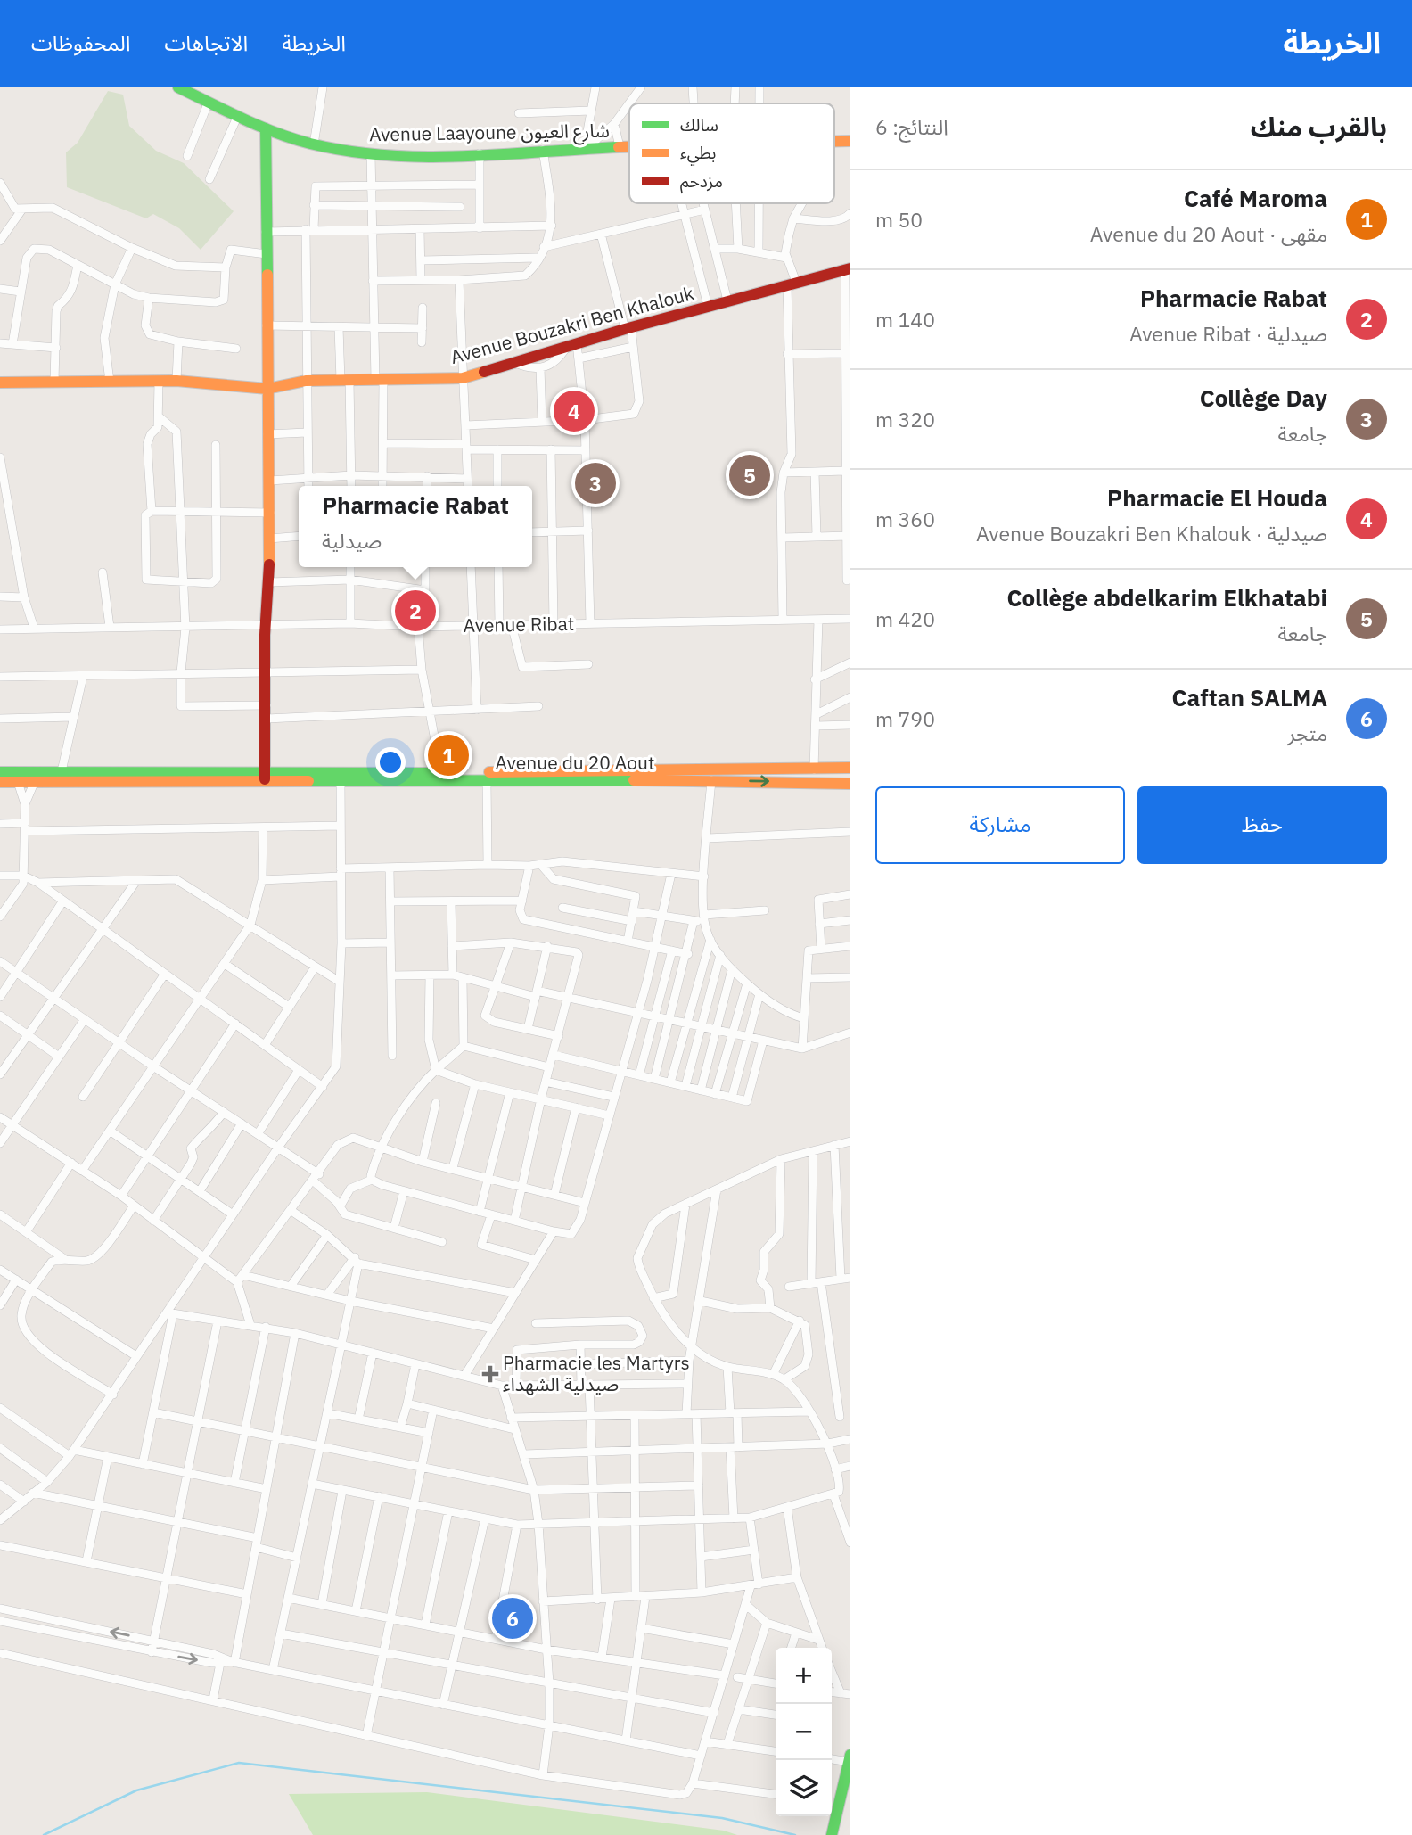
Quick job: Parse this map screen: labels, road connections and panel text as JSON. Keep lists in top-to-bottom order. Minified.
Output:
{"streets":{"main road":["Avenue Laayoune شارع العيون","Avenue Bouzakri Ben Khalouk","Avenue du 20 Aout"],"street":["Avenue Ribat"]},"places":{"health":["Pharmacie les Martyrs صيدلية الشهداء"]},"legend":["سالك","بطيء","مزدحم"],"page":{"header":"الخريطة","nav":["الخريطة","الاتجاهات","المحفوظات"],"heading":["بالقرب منك","النتائج: 6"],"list":[{"mark":"1","name":"Café Maroma","note":"مقهى · Avenue du 20 Aout","value":"50 m"},{"mark":"2","name":"Pharmacie Rabat","note":"صيدلية · Avenue Ribat","value":"140 m"},{"mark":"3","name":"Collège Day","note":"جامعة","value":"320 m"},{"mark":"4","name":"Pharmacie El Houda","note":"صيدلية · Avenue Bouzakri Ben Khalouk","value":"360 m"},{"mark":"5","name":"Collège abdelkarim Elkhatabi","note":"جامعة","value":"420 m"},{"mark":"6","name":"Caftan SALMA","note":"متجر","value":"790 m"}],"pins":["4","5","3","2","1","6"],"popup":["Pharmacie Rabat","صيدلية"],"buttons":["حفظ","مشاركة"],"map_buttons":["+","−"]}}
